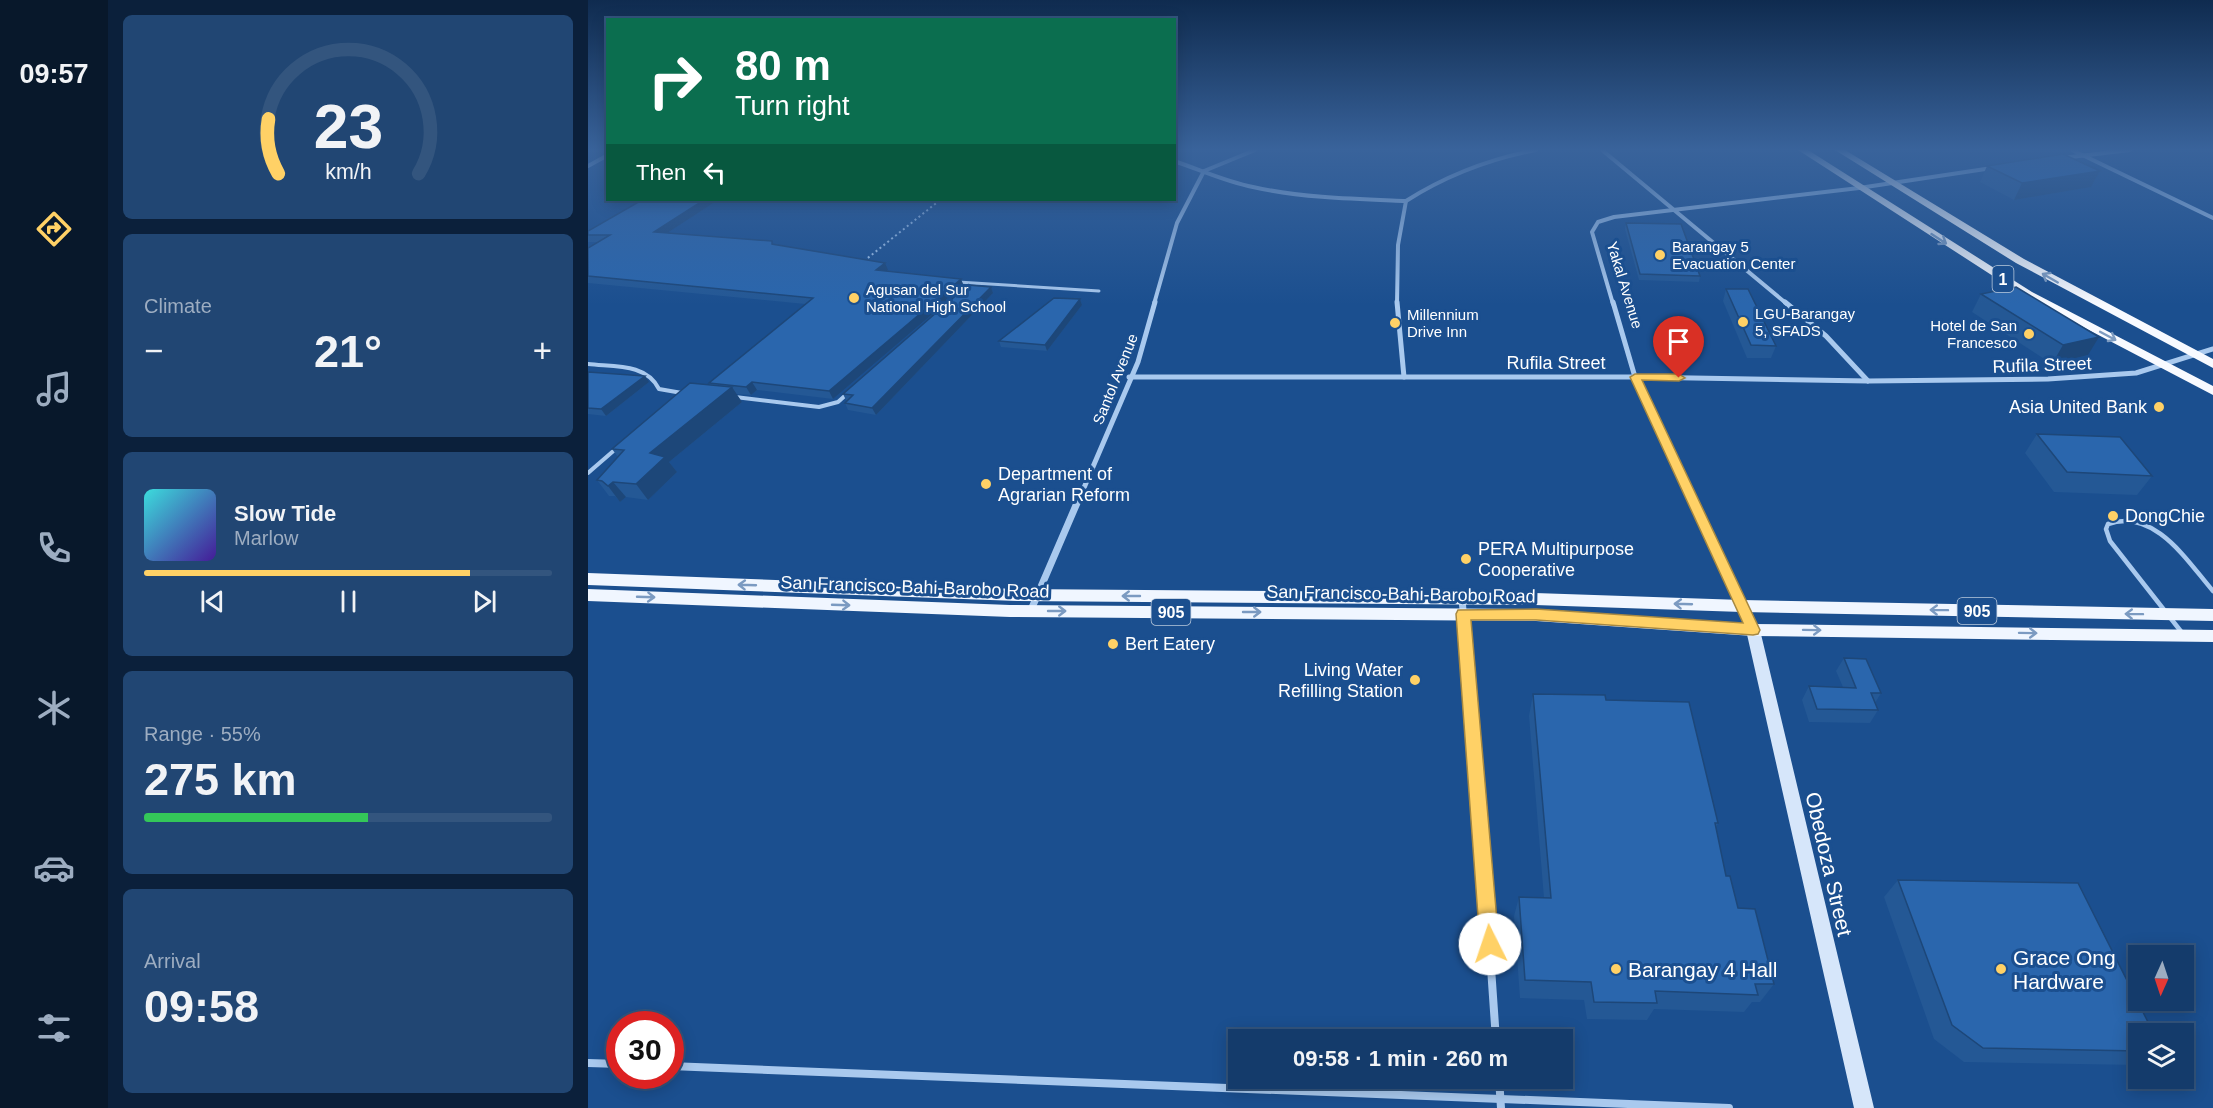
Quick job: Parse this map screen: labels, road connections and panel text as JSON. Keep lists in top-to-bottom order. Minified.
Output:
{"streets":{"highway":["1"],"main road":["Yakal Avenue","San Francisco-Bahi-Barobo Road","905","Obedoza Street"],"street":["Rufila Street","Santol Avenue"]},"crossings":[["1","Rufila Street"],["Yakal Avenue","Rufila Street"],["Yakal Avenue","San Francisco-Bahi-Barobo Road"],["Yakal Avenue","Obedoza Street"],["Rufila Street","Santol Avenue"],["Santol Avenue","San Francisco-Bahi-Barobo Road"],["San Francisco-Bahi-Barobo Road","Obedoza Street"]],"places":["Barangay 5 Evacuation Center","Agusan del Sur National High School","LGU-Barangay 5, SFADS","Millennium Drive Inn","Hotel de San Francesco","Asia United Bank","Department of Agrarian Reform","DongChie","PERA Multipurpose Cooperative","Bert Eatery","Living Water Refilling Station","Barangay 4 Hall","Grace Ong Hardware"],"north":"bottom","page":{"tabs":"09:57","turn":["80 m","Turn right"],"then":"Then","tile":["Climate",["Range · 55%","275 km"],["Arrival","09:58"]],"heat":["−","21°","+"],"song":["Slow Tide","Marlow"],"limit":"30","trip":"09:58 · 1 min · 260 m","gauge":["23","km/h"]}}
